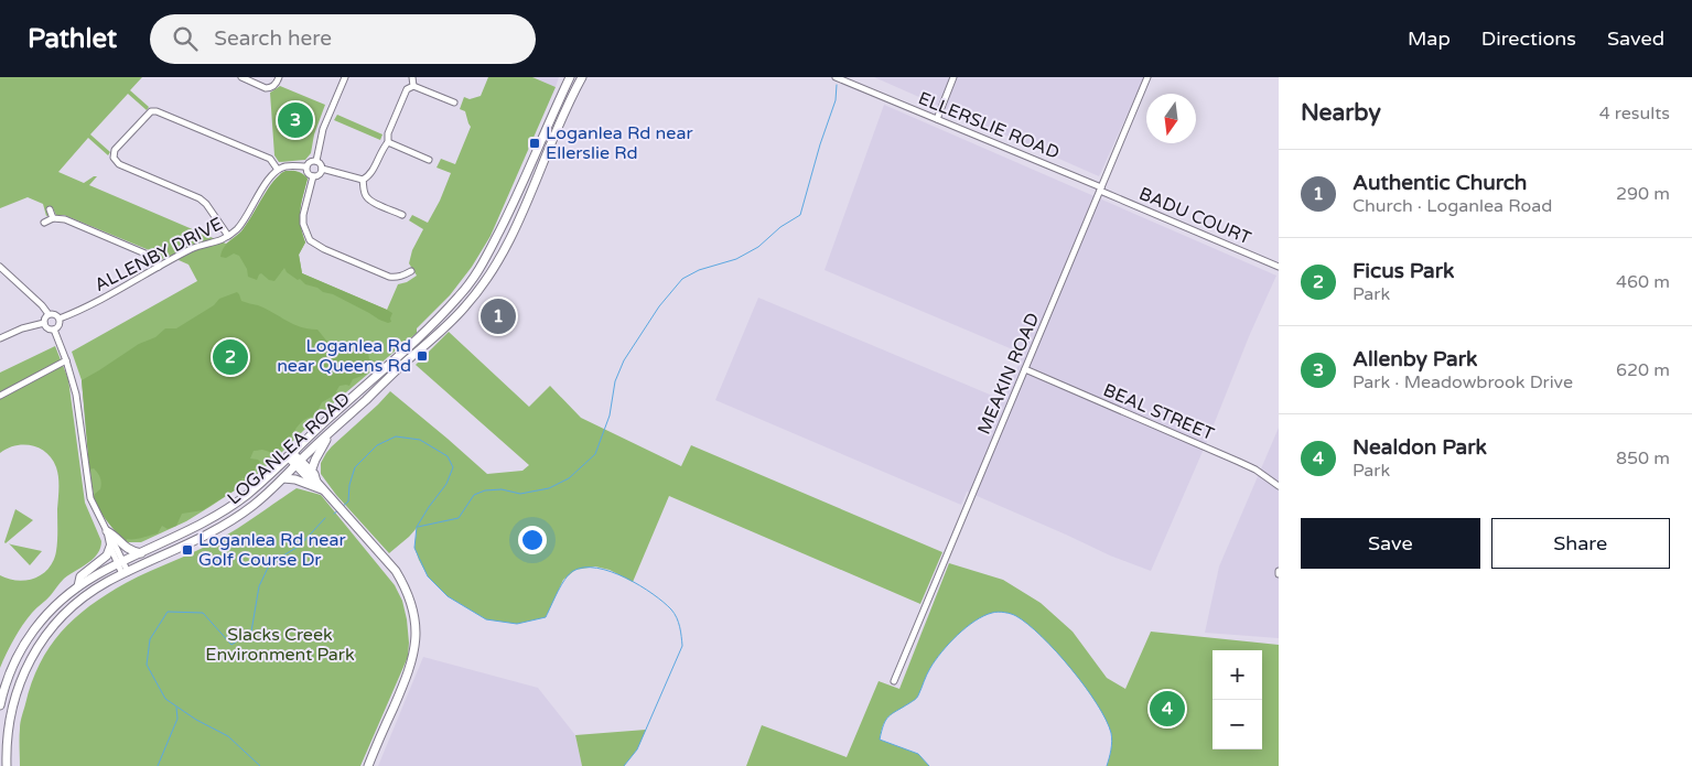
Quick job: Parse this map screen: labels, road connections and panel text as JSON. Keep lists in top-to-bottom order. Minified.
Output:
{"streets":{"main road":["LOGANLEA ROAD"],"street":["ELLERSLIE ROAD","BADU COURT","ALLENBY DRIVE","MEAKIN ROAD","BEAL STREET"]},"crossings":[["ELLERSLIE ROAD","BADU COURT"],["ELLERSLIE ROAD","MEAKIN ROAD"],["BADU COURT","MEAKIN ROAD"],["MEAKIN ROAD","BEAL STREET"]],"parks":["Slacks Creek Environment Park"],"places":{"transit":["Loganlea Rd near Ellerslie Rd","Loganlea Rd near Queens Rd","Loganlea Rd near Golf Course Dr"]},"north":"bottom","page":{"header":"Pathlet","search":"Search here","nav":["Map","Directions","Saved"],"heading":["Nearby","4 results"],"pins":["3","1","2","4"],"list":[{"mark":"1","name":"Authentic Church","note":"Church · Loganlea Road","value":"290 m"},{"mark":"2","name":"Ficus Park","note":"Park","value":"460 m"},{"mark":"3","name":"Allenby Park","note":"Park · Meadowbrook Drive","value":"620 m"},{"mark":"4","name":"Nealdon Park","note":"Park","value":"850 m"}],"buttons":["Save","Share"],"map_buttons":["+","−"]}}
